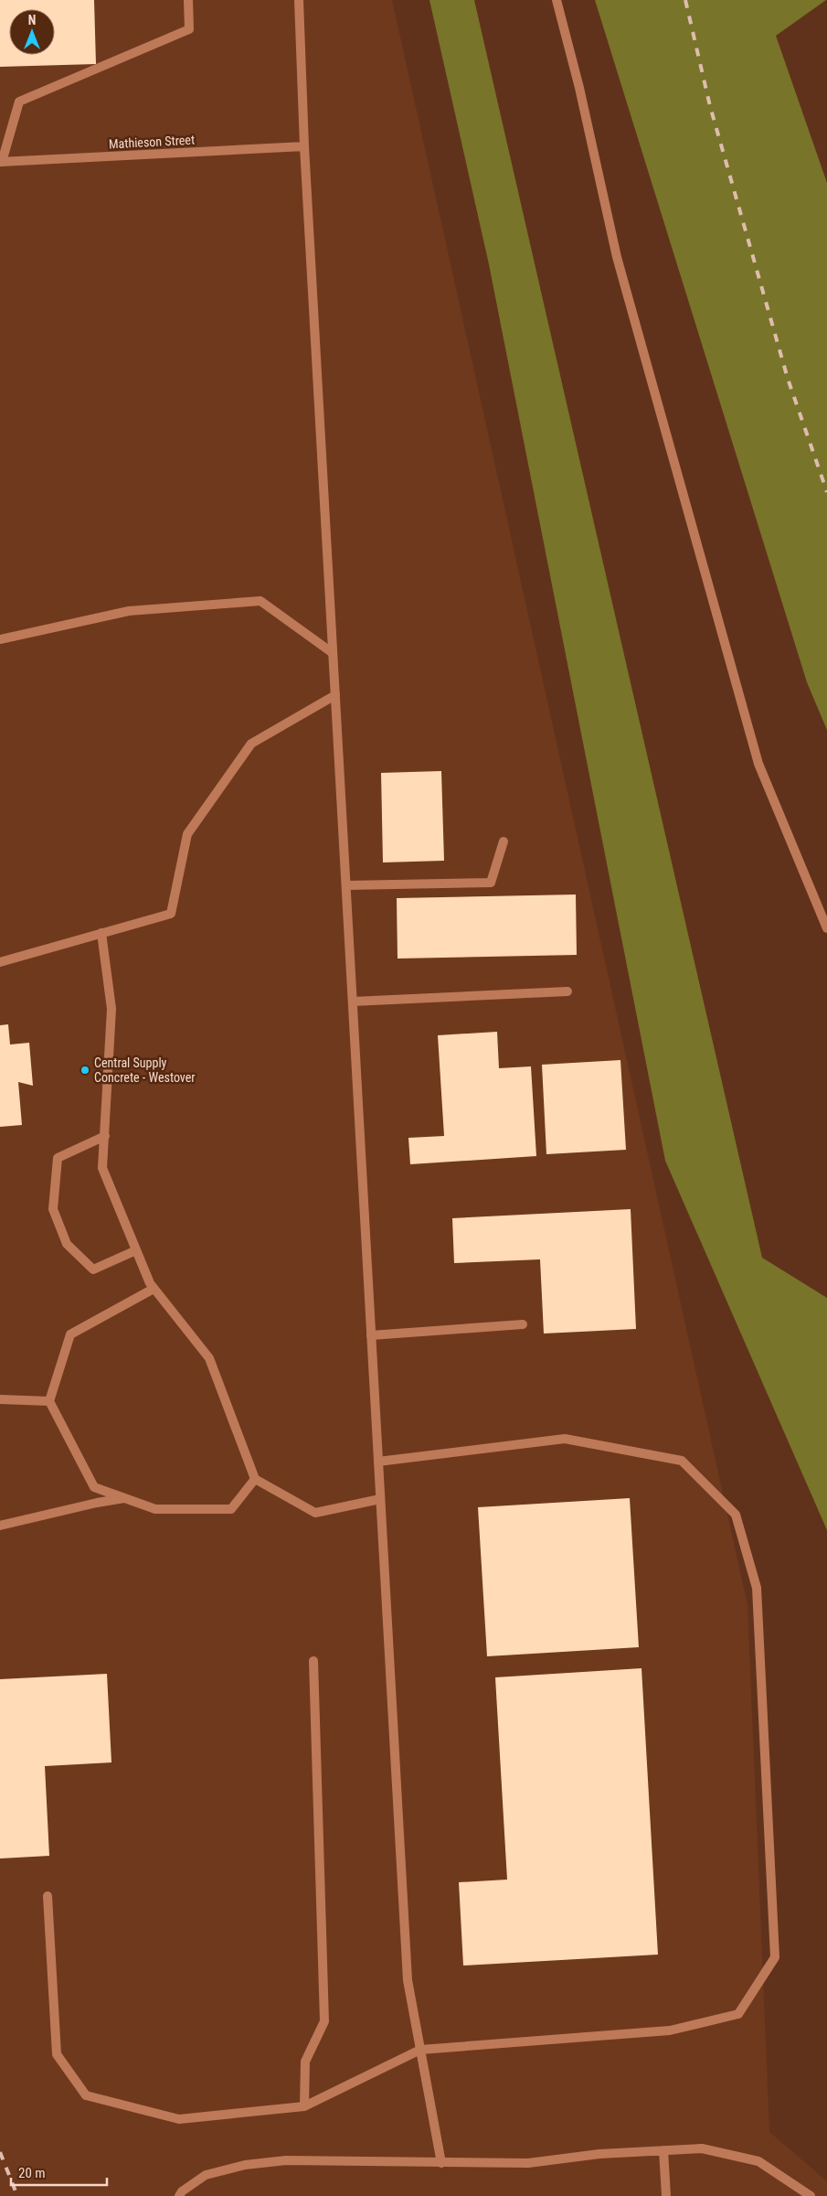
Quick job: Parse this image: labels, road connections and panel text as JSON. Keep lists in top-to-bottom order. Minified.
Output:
{"streets":{"street":["Mathieson Street"]},"places":["Central Supply Concrete - Westover"],"scale_bar":"20 m","north":"top"}
